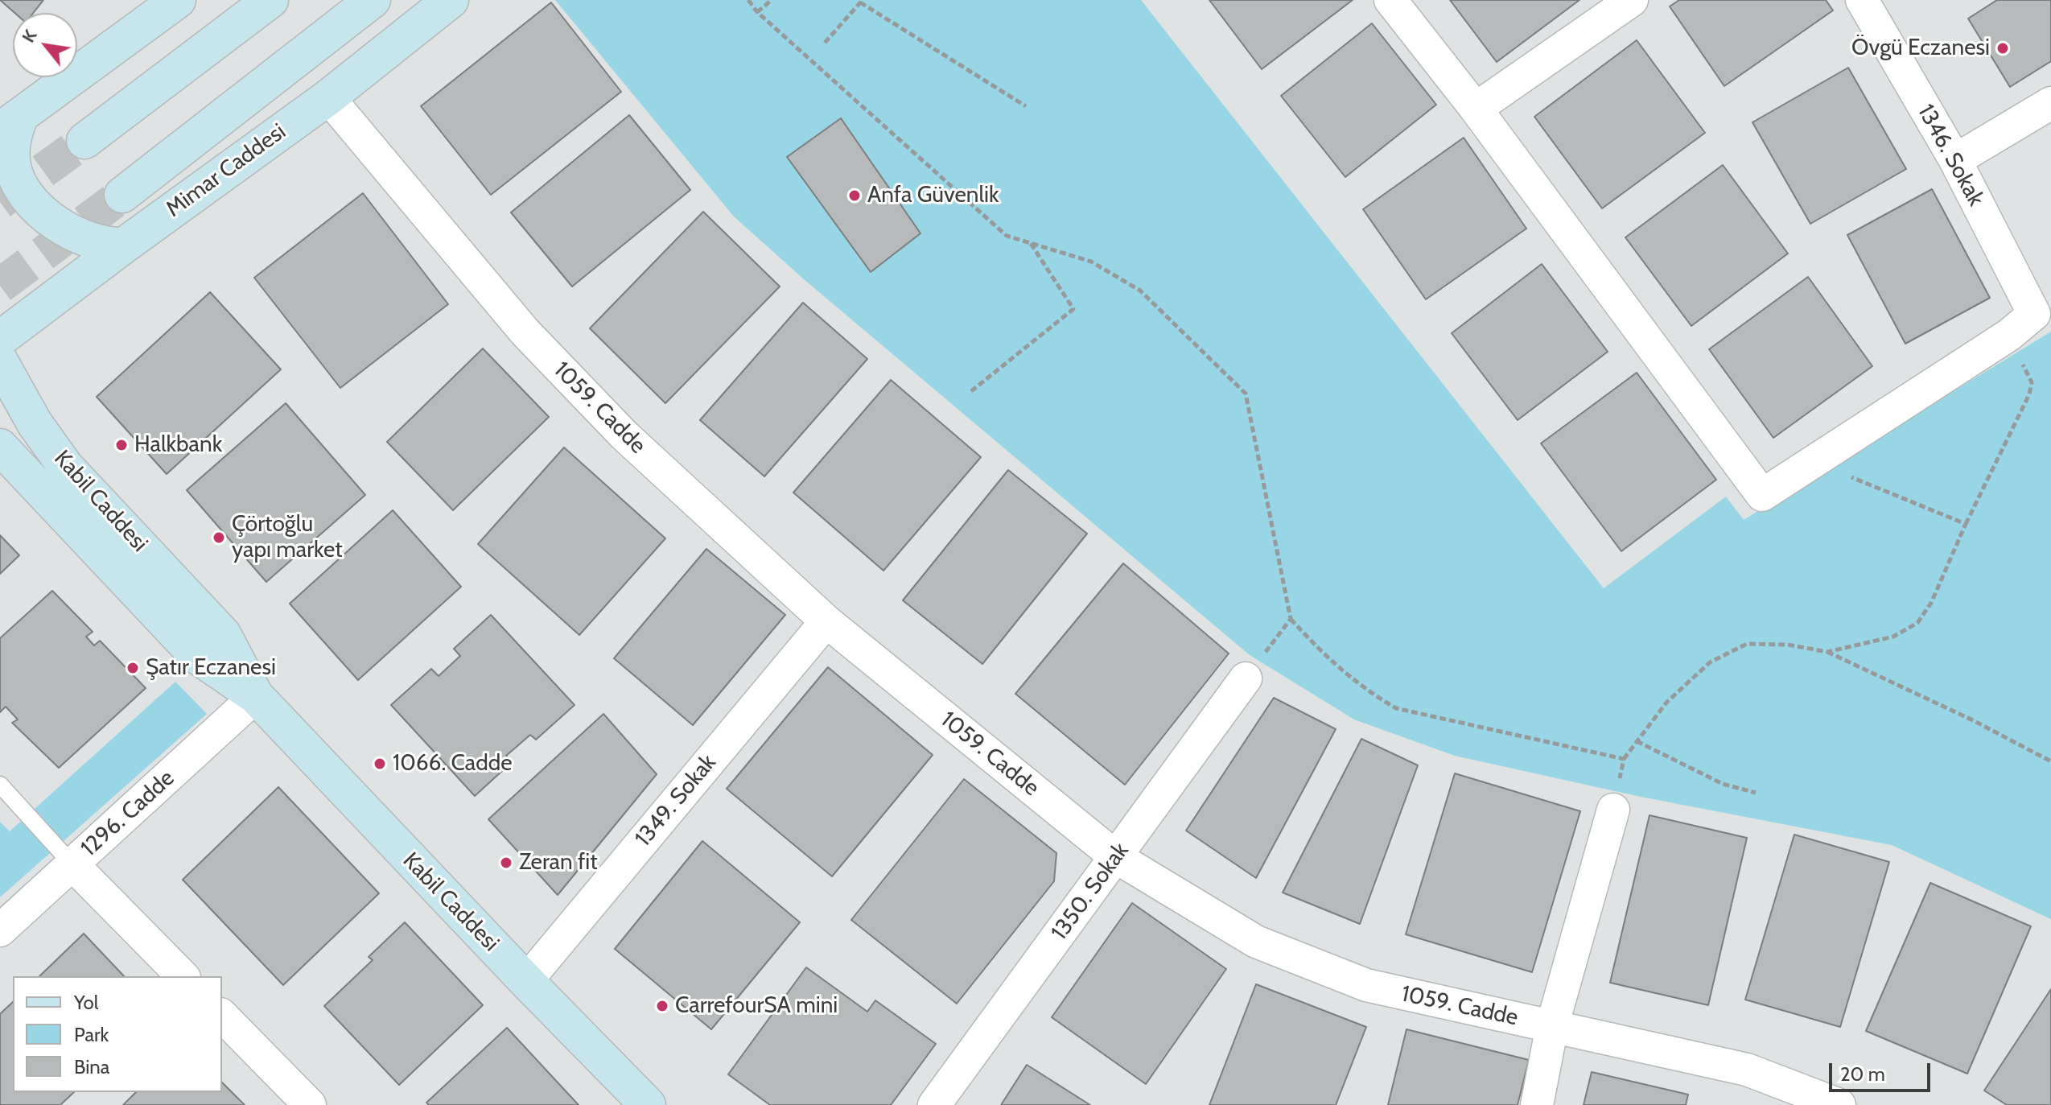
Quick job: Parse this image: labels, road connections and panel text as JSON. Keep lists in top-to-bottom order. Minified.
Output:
{"streets":{"main road":["Mimar Caddesi","Kabil Caddesi"],"street":["1346. Sokak","1059. Cadde","1349. Sokak","1296. Cadde","1350. Sokak"]},"crossings":[["Mimar Caddesi","1059. Cadde"],["1059. Cadde","1349. Sokak"],["1059. Cadde","1350. Sokak"],["Kabil Caddesi","1349. Sokak"],["Kabil Caddesi","1296. Cadde"]],"places":["Övgü Eczanesi","Anfa Güvenlik","Halkbank","Çörtoğlu yapı market","Şatır Eczanesi","1066. Cadde","Zeran fit","CarrefourSA mini"],"legend":["Yol","Park","Bina"],"scale_bar":"20 m","north":"top left"}
